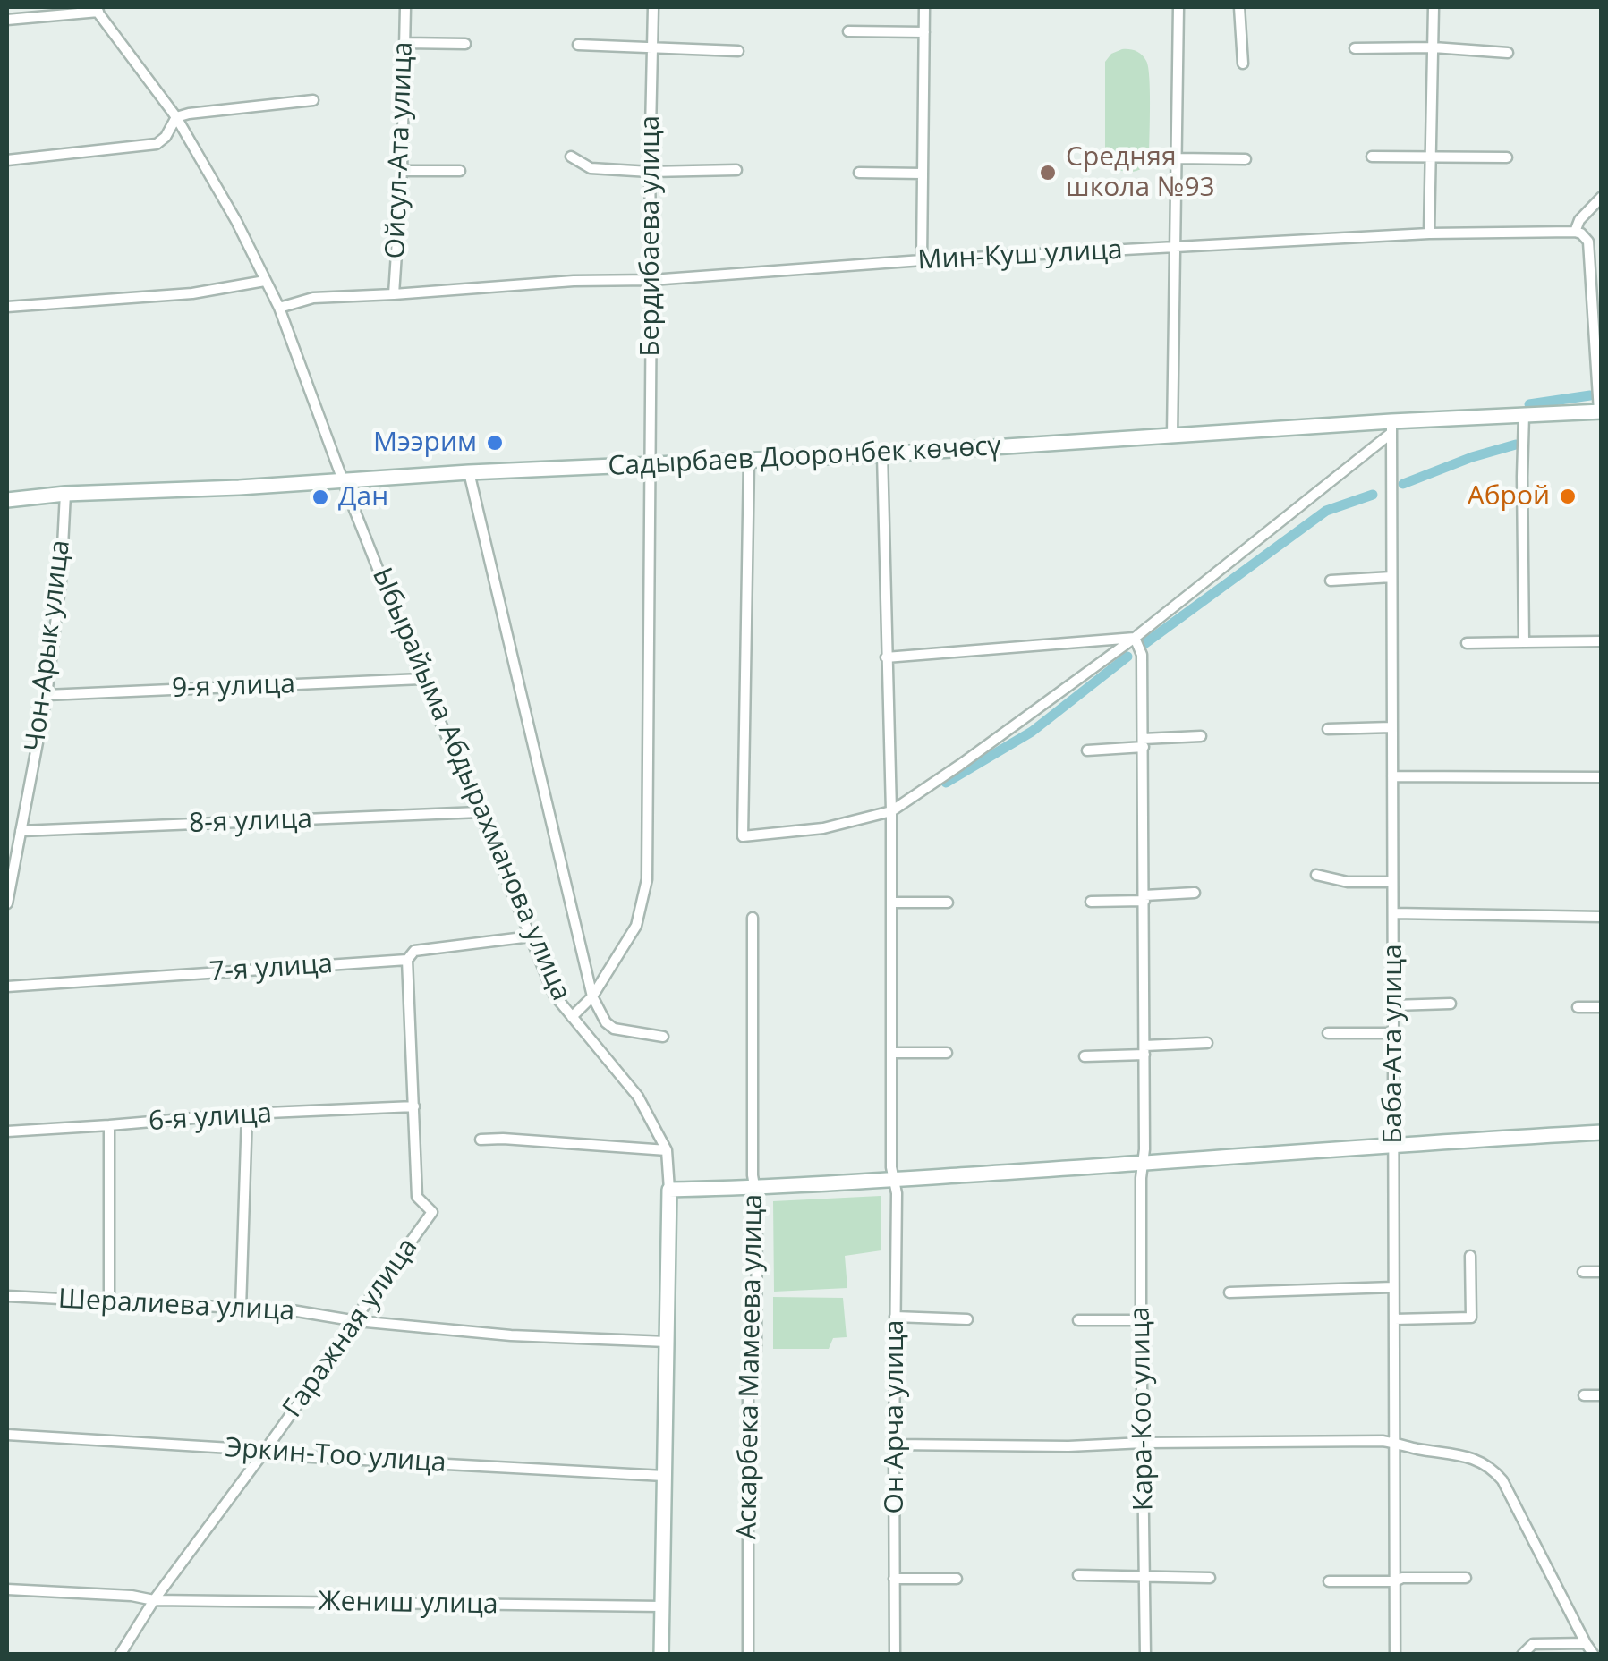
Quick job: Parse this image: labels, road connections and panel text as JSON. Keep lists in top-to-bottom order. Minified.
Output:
{"streets":{"main road":["Садырбаев Дооронбек көчөсү","Ыбырайыма Абдырахманова улица"],"street":["Ойсул-Ата улица","Бердибаева улица","Мин-Куш улица","Чон-Арык улица","9-я улица","8-я улица","7-я улица","Баба-Ата улица","6-я улица","Шералиева улица","Гаражная улица","Аскарбека Мамеева улица","Кара-Коо улица","Он Арча улица","Эркин-Тоо улица","Жениш улица"]},"crossings":[["Ойсул-Ата улица","Мин-Куш улица"],["Бердибаева улица","Мин-Куш улица"],["Бердибаева улица","Садырбаев Дооронбек көчөсү"],["Бердибаева улица","Ыбырайыма Абдырахманова улица"],["Мин-Куш улица","Ыбырайыма Абдырахманова улица"],["Садырбаев Дооронбек көчөсү","Чон-Арык улица"],["Садырбаев Дооронбек көчөсү","Ыбырайыма Абдырахманова улица"],["Садырбаев Дооронбек көчөсү","Баба-Ата улица"],["Садырбаев Дооронбек көчөсү","Он Арча улица"],["Чон-Арык улица","9-я улица"],["Чон-Арык улица","8-я улица"],["9-я улица","Ыбырайыма Абдырахманова улица"],["Ыбырайыма Абдырахманова улица","8-я улица"],["Ыбырайыма Абдырахманова улица","7-я улица"],["Ыбырайыма Абдырахманова улица","Шералиева улица"],["Ыбырайыма Абдырахманова улица","Эркин-Тоо улица"],["Ыбырайыма Абдырахманова улица","Жениш улица"],["7-я улица","Гаражная улица"],["6-я улица","Гаражная улица"],["Шералиева улица","Гаражная улица"],["Гаражная улица","Эркин-Тоо улица"],["Гаражная улица","Жениш улица"]],"places":["Средняя школа №93","Мээрим","Аброй","Дан"]}
